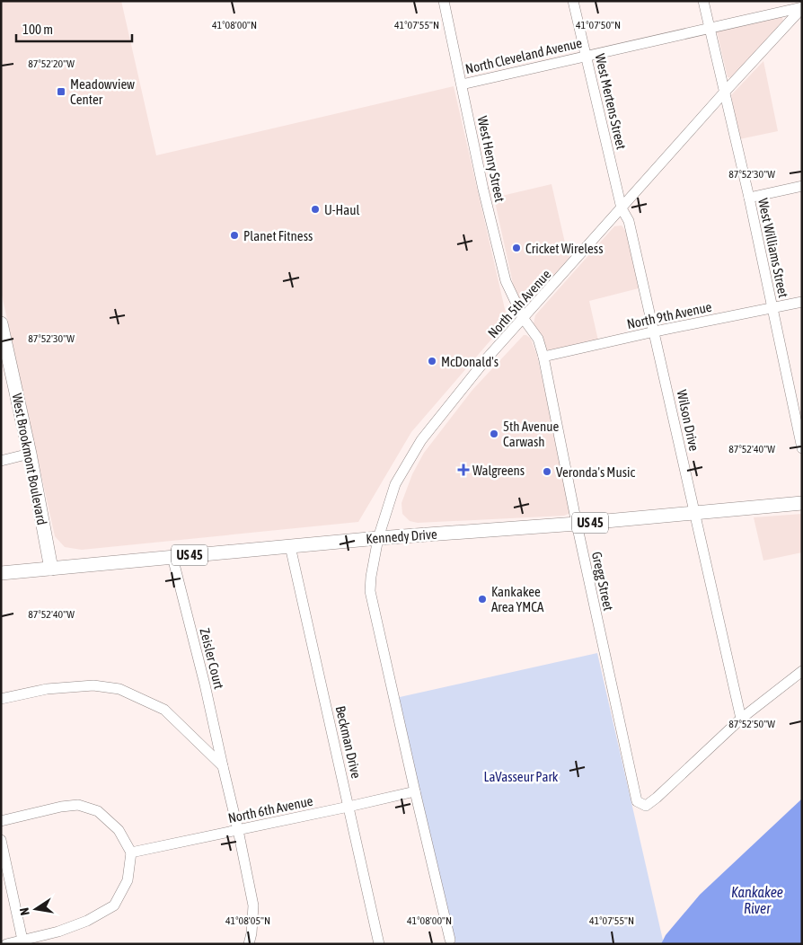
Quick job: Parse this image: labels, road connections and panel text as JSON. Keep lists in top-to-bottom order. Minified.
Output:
{"streets":{"main road":["West Brookmont Boulevard","US 45","Kennedy Drive"],"street":["North Cleveland Avenue","West Mertens Street","West Henry Street","West Williams Street","North 5th Avenue","North 9th Avenue","Wilson Drive","Gregg Street","Zeisler Court","Beckman Drive","North 6th Avenue"]},"crossings":[["North Cleveland Avenue","West Mertens Street"],["North Cleveland Avenue","West Henry Street"],["North Cleveland Avenue","West Williams Street"],["North Cleveland Avenue","North 5th Avenue"],["West Mertens Street","North 5th Avenue"],["West Mertens Street","Wilson Drive"],["West Henry Street","North 5th Avenue"],["West Henry Street","Gregg Street"],["West Williams Street","North 5th Avenue"],["West Williams Street","North 9th Avenue"],["North 5th Avenue","Wilson Drive"],["North 5th Avenue","Kennedy Drive"],["North 5th Avenue","Gregg Street"],["North 5th Avenue","North 6th Avenue"],["North 9th Avenue","Wilson Drive"],["North 9th Avenue","Gregg Street"],["Wilson Drive","Kennedy Drive"],["Wilson Drive","Gregg Street"],["West Brookmont Boulevard","Kennedy Drive"],["Kennedy Drive","Gregg Street"],["Kennedy Drive","Zeisler Court"],["Kennedy Drive","Beckman Drive"],["Zeisler Court","North 6th Avenue"],["Beckman Drive","North 6th Avenue"]],"water":["Kankakee River"],"parks":["LaVasseur Park"],"places":{"transit":["Meadowview Center"],"other":["U-Haul","Planet Fitness","Cricket Wireless","McDonald's","5th Avenue Carwash","Veronda's Music","Kankakee Area YMCA"],"health":["Walgreens"]},"scale_bar":"100 m","north":"left","coordinates":["41°08'00\"N","41°07'55\"N","41°07'50\"N","87°52'20\"W","87°52'30\"W","87°52'40\"W","87°52'50\"W","41°08'05\"N"]}
